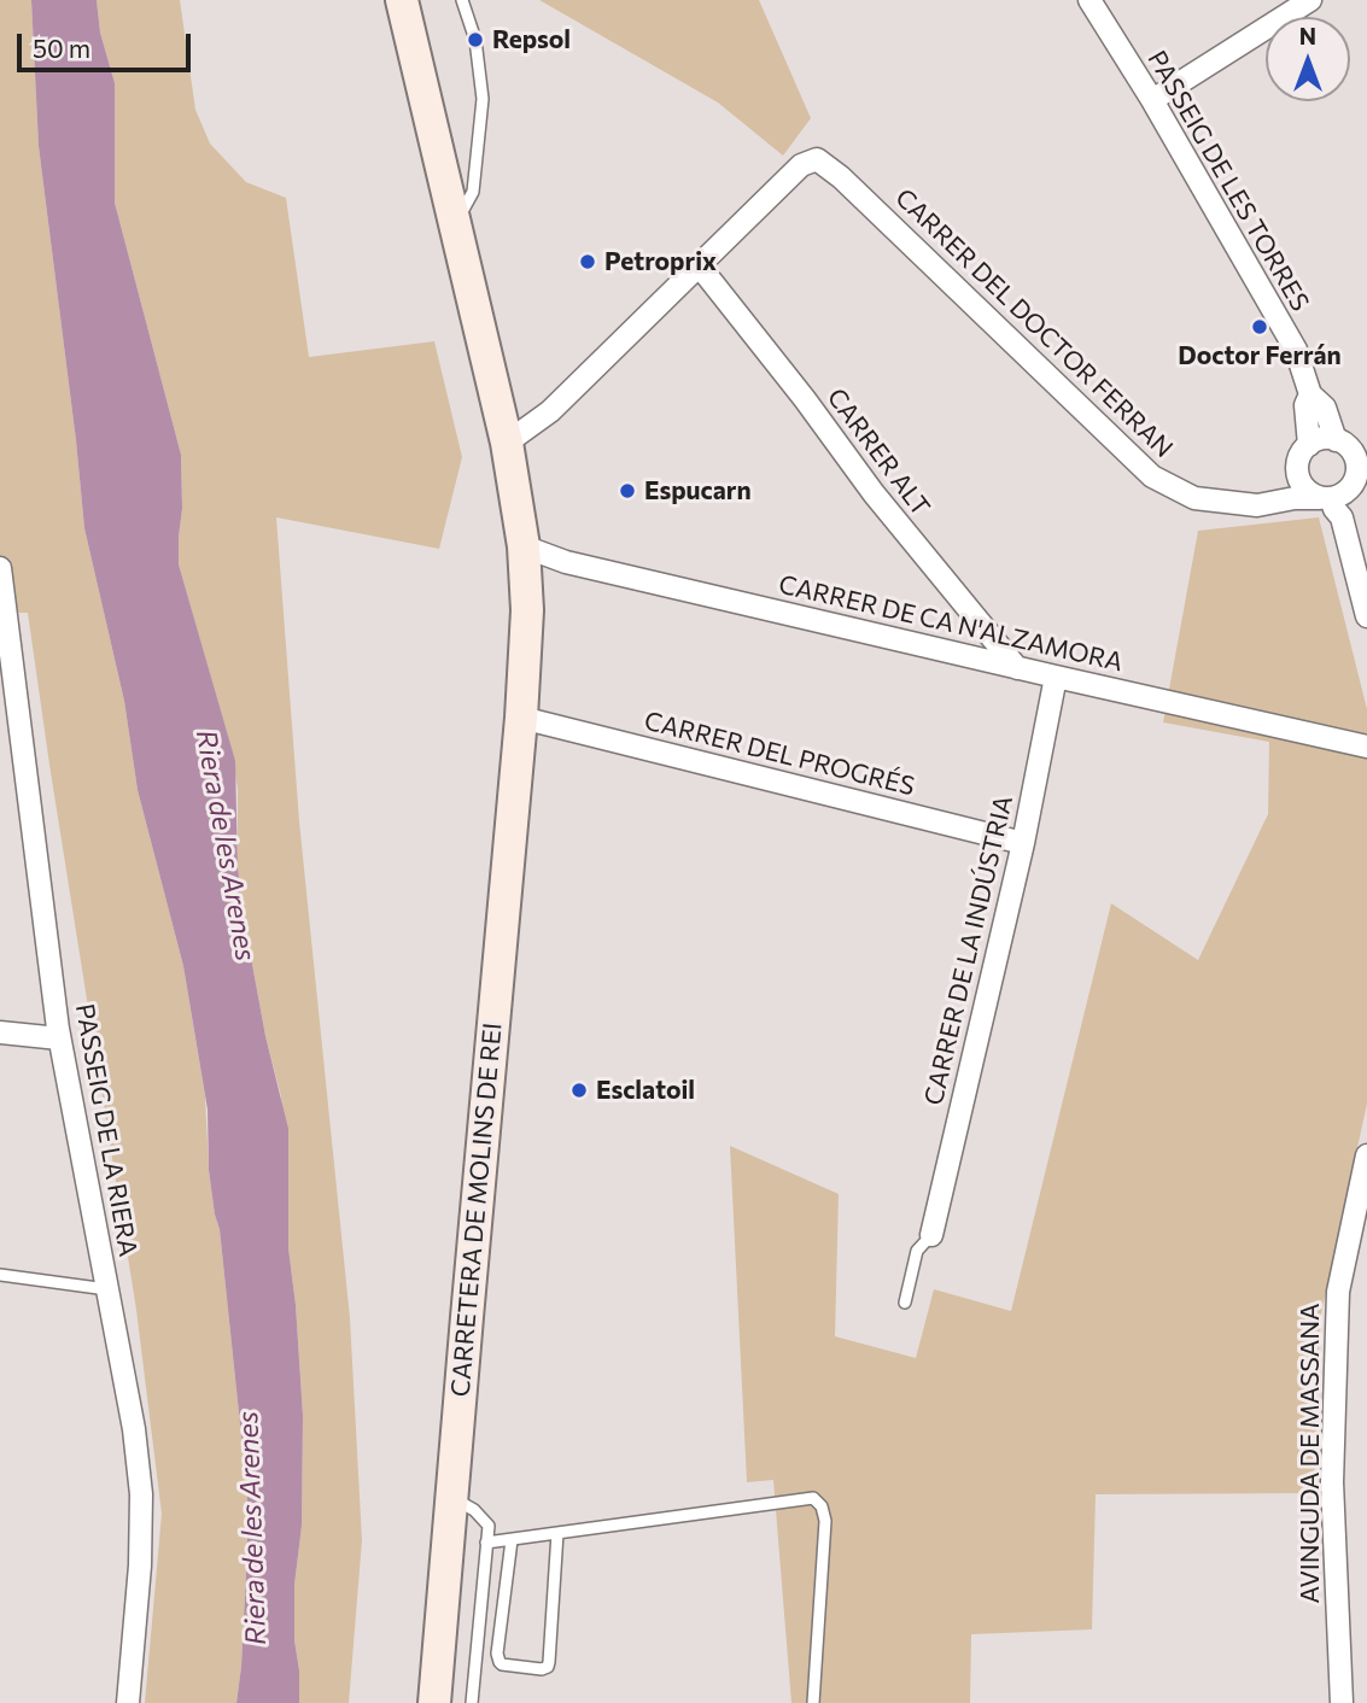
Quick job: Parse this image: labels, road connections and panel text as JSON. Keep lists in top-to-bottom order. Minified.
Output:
{"streets":{"main road":["CARRETERA DE MOLINS DE REI"],"street":["PASSEIG DE LES TORRES","CARRER DEL DOCTOR FERRAN","CARRER ALT","CARRER DE CA N'ALZAMORA","CARRER DEL PROGRÉS","CARRER DE LA INDÚSTRIA","PASSEIG DE LA RIERA","AVINGUDA DE MASSANA"]},"crossings":[["PASSEIG DE LES TORRES","CARRER DEL DOCTOR FERRAN"],["CARRER DEL DOCTOR FERRAN","CARRER ALT"],["CARRER ALT","CARRER DE CA N'ALZAMORA"],["CARRER DE CA N'ALZAMORA","CARRER DE LA INDÚSTRIA"],["CARRER DE CA N'ALZAMORA","CARRETERA DE MOLINS DE REI"],["CARRER DEL PROGRÉS","CARRER DE LA INDÚSTRIA"],["CARRER DEL PROGRÉS","CARRETERA DE MOLINS DE REI"]],"water":["Riera de les Arenes"],"places":["Repsol","Petroprix","Doctor Ferrán","Espucarn","Esclatoil"],"scale_bar":"50 m","north":"top"}
